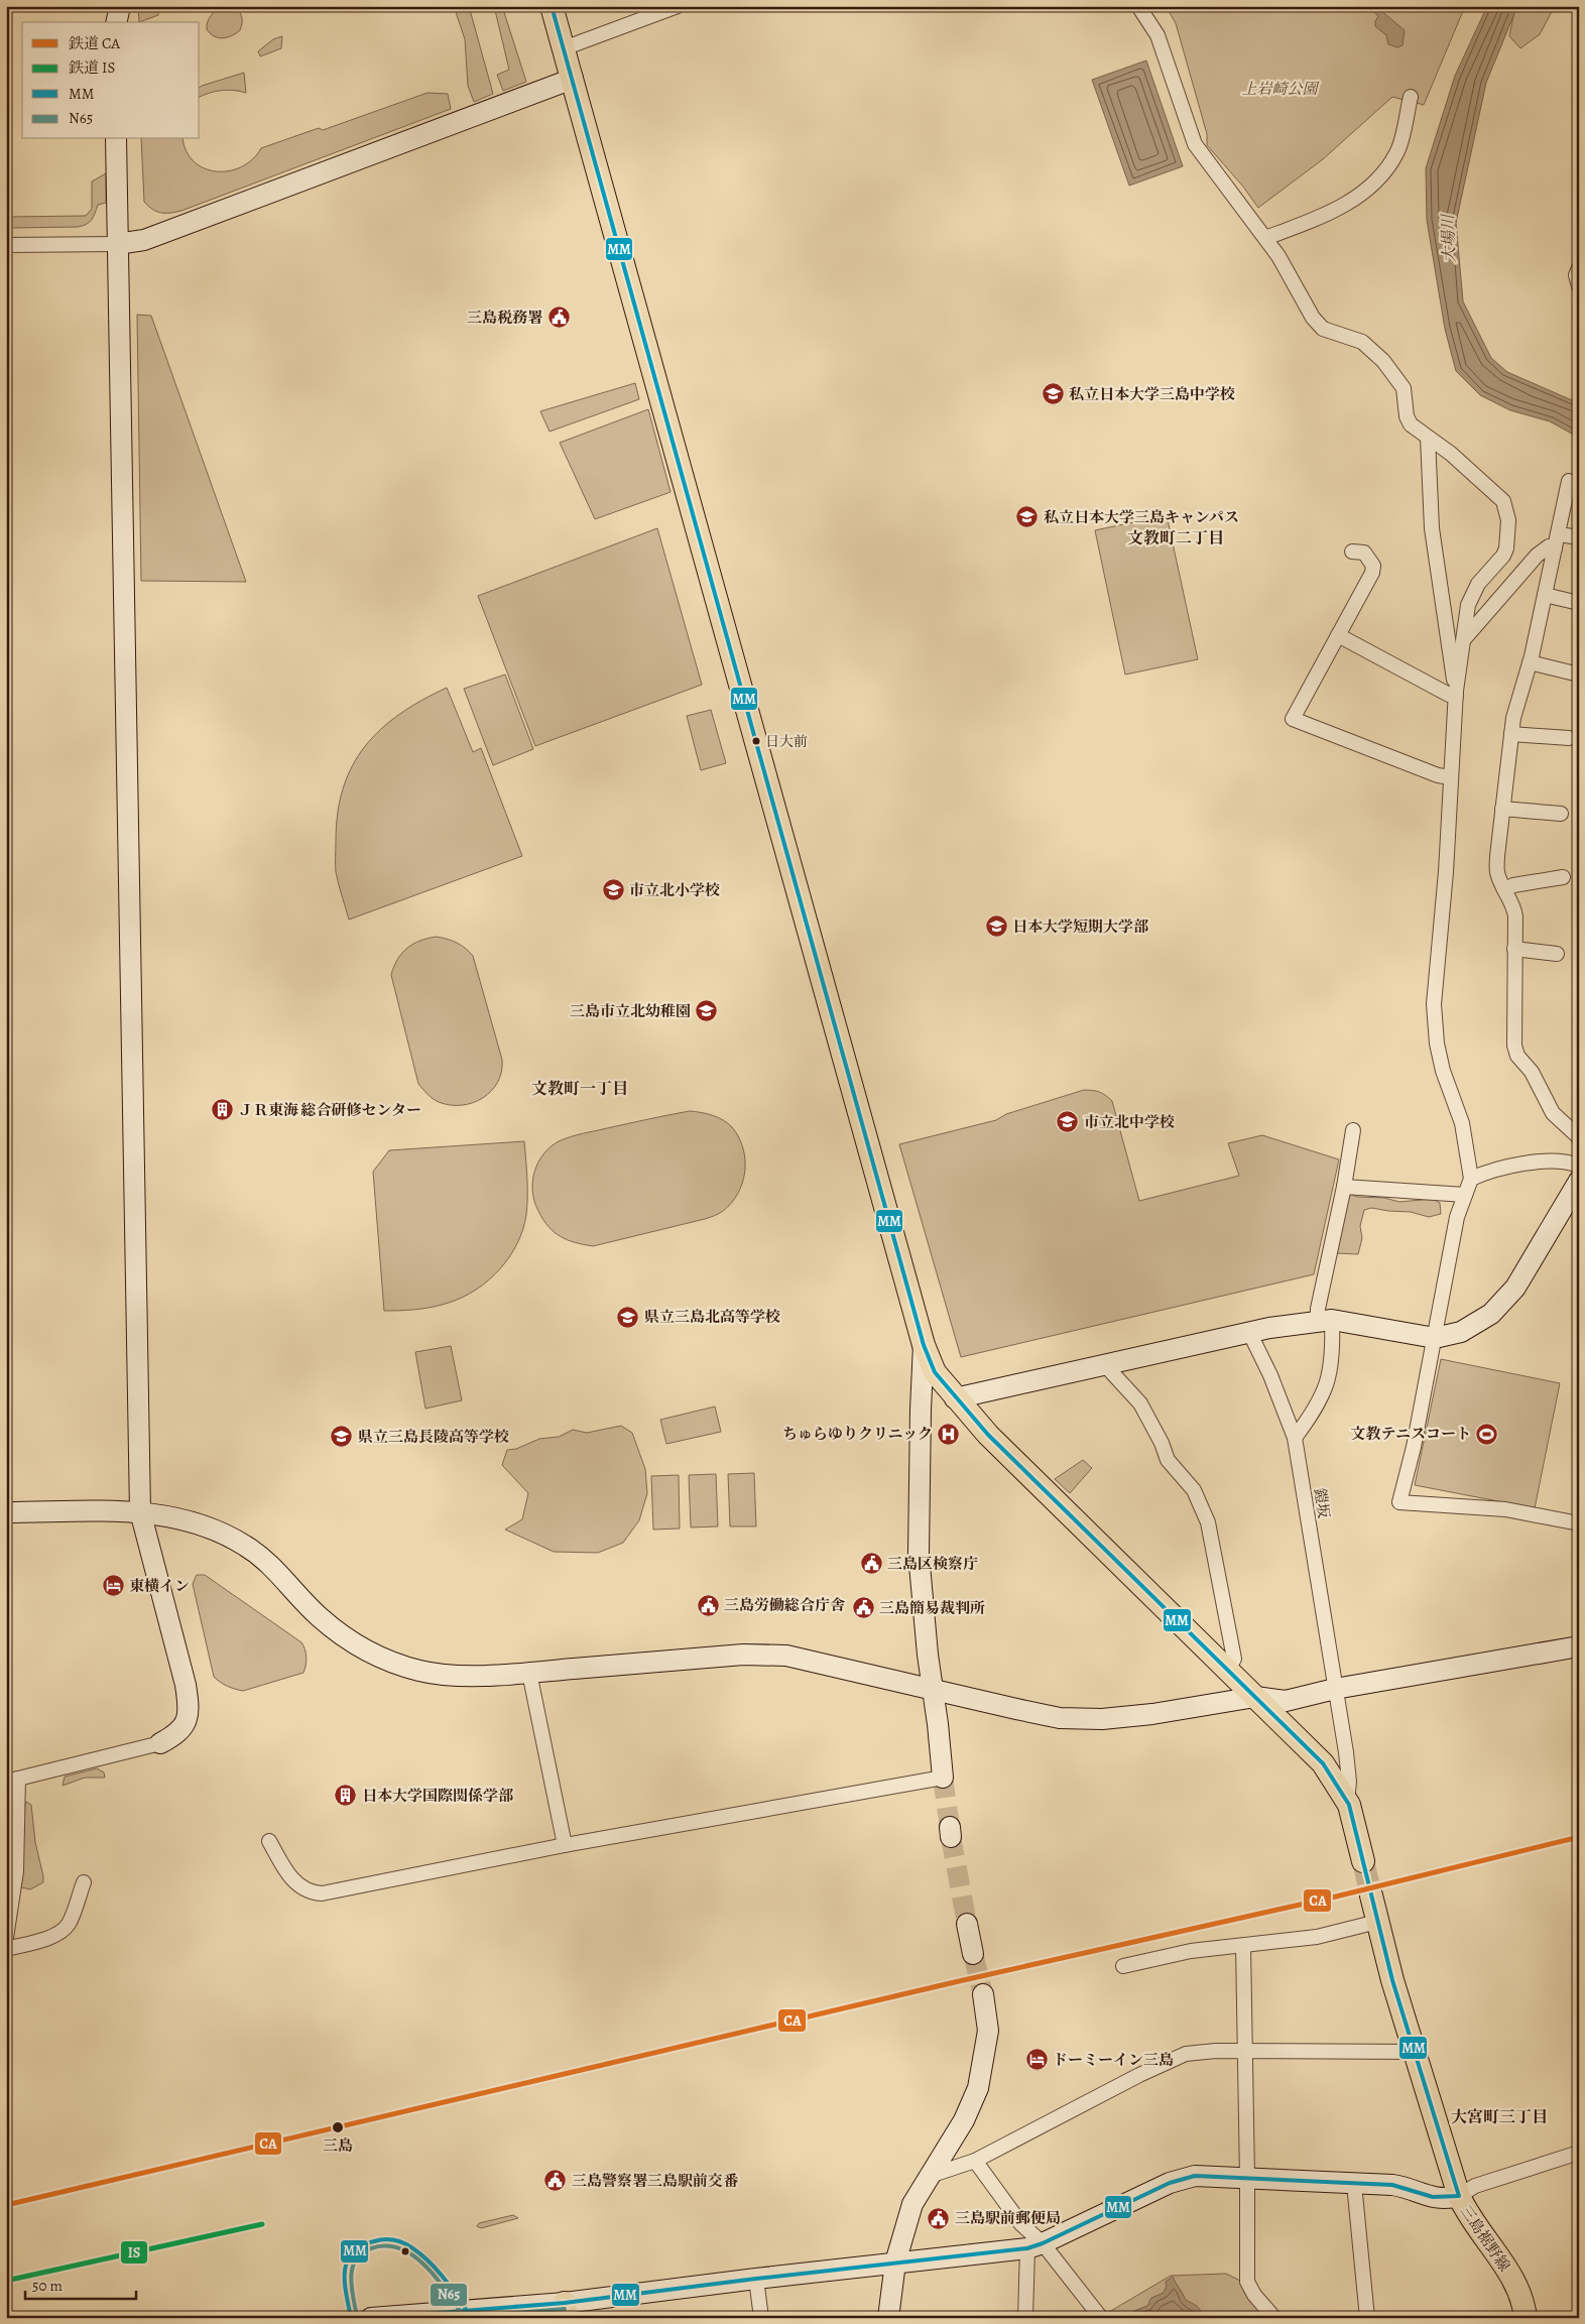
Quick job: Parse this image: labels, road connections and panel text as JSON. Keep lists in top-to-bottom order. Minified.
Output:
{"streets":{"main road":["三島裾野線"],"street":["鎧坂"]},"districts":["文教町二丁目","文教町一丁目","大宮町三丁目"],"water":["大場川"],"parks":["上岩崎公園"],"places":{"public building":["三島税務署","三島区検察庁","三島労働総合庁舎","三島簡易裁判所","三島警察署三島駅前交番","三島駅前郵便局"],"school or university":["私立日本大学三島中学校","私立日本大学三島キャンパス","市立北小学校","日本大学短期大学部","三島市立北幼稚園","市立北中学校","県立三島北高等学校","県立三島長陵高等学校"],"other":["日大前","三島"],"building":["ＪＲ東海 総合研修センター","日本大学国際関係学部"],"hospital":["ちゅらゆりクリニック"],"sports":["文教テニスコート"],"hotel":["東横イン","ドーミーイン三島"]},"lines":["transit line MM","rail line CA","rail line IS","transit line N65"],"legend":["鉄道 CA","鉄道 IS","MM","N65"],"scale_bar":"50 m"}
